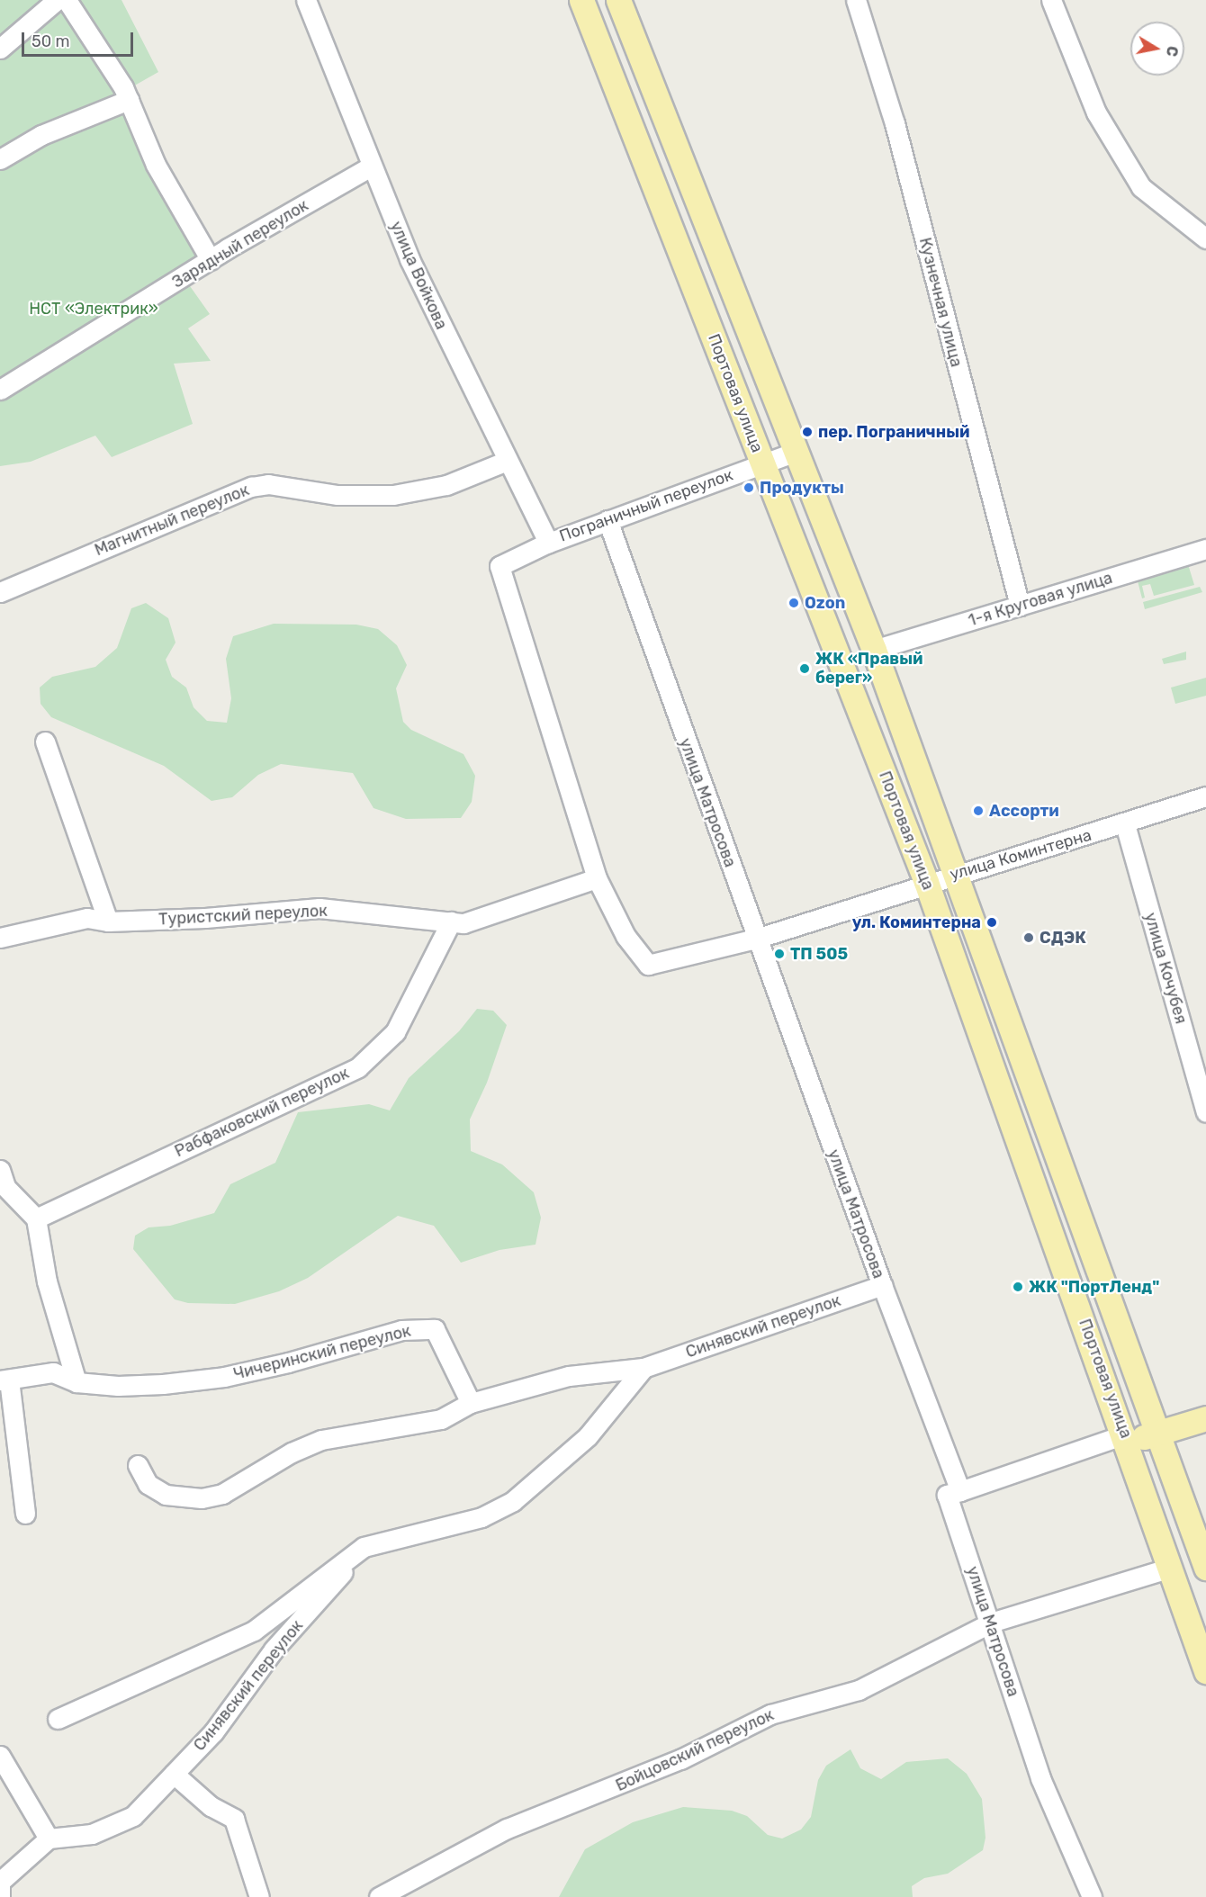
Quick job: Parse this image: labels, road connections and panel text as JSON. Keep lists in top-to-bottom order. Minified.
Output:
{"streets":{"main road":["Портовая улица"],"street":["Зарядный переулок","улица Войкова","Кузнечная улица","Пограничный переулок","Магнитный переулок","1-я Круговая улица","улица Матросова","улица Коминтерна","Туристский переулок","улица Кочубея","Рабфаковский переулок","Синявский переулок","Чичеринский переулок","Бойцовский переулок"]},"crossings":[["Зарядный переулок","улица Войкова"],["улица Войкова","Пограничный переулок"],["улица Войкова","Магнитный переулок"],["Кузнечная улица","1-я Круговая улица"],["Портовая улица","Пограничный переулок"],["Портовая улица","1-я Круговая улица"],["Портовая улица","улица Коминтерна"],["Портовая улица","Бойцовский переулок"],["Пограничный переулок","улица Матросова"],["Пограничный переулок","улица Коминтерна"],["Пограничный переулок","Туристский переулок"],["улица Матросова","улица Коминтерна"],["улица Матросова","Синявский переулок"],["улица Матросова","Бойцовский переулок"],["улица Коминтерна","Туристский переулок"],["улица Коминтерна","улица Кочубея"],["Туристский переулок","Рабфаковский переулок"],["Синявский переулок","Чичеринский переулок"]],"parks":["НСТ «Электрик»"],"places":["пер. Пограничный","Продукты","Ozon","ЖК «Правый берег»","Ассорти","ул. Коминтерна","СДЭК","ТП 505","ЖК \"ПортЛенд\""],"scale_bar":"50 m","north":"right"}
